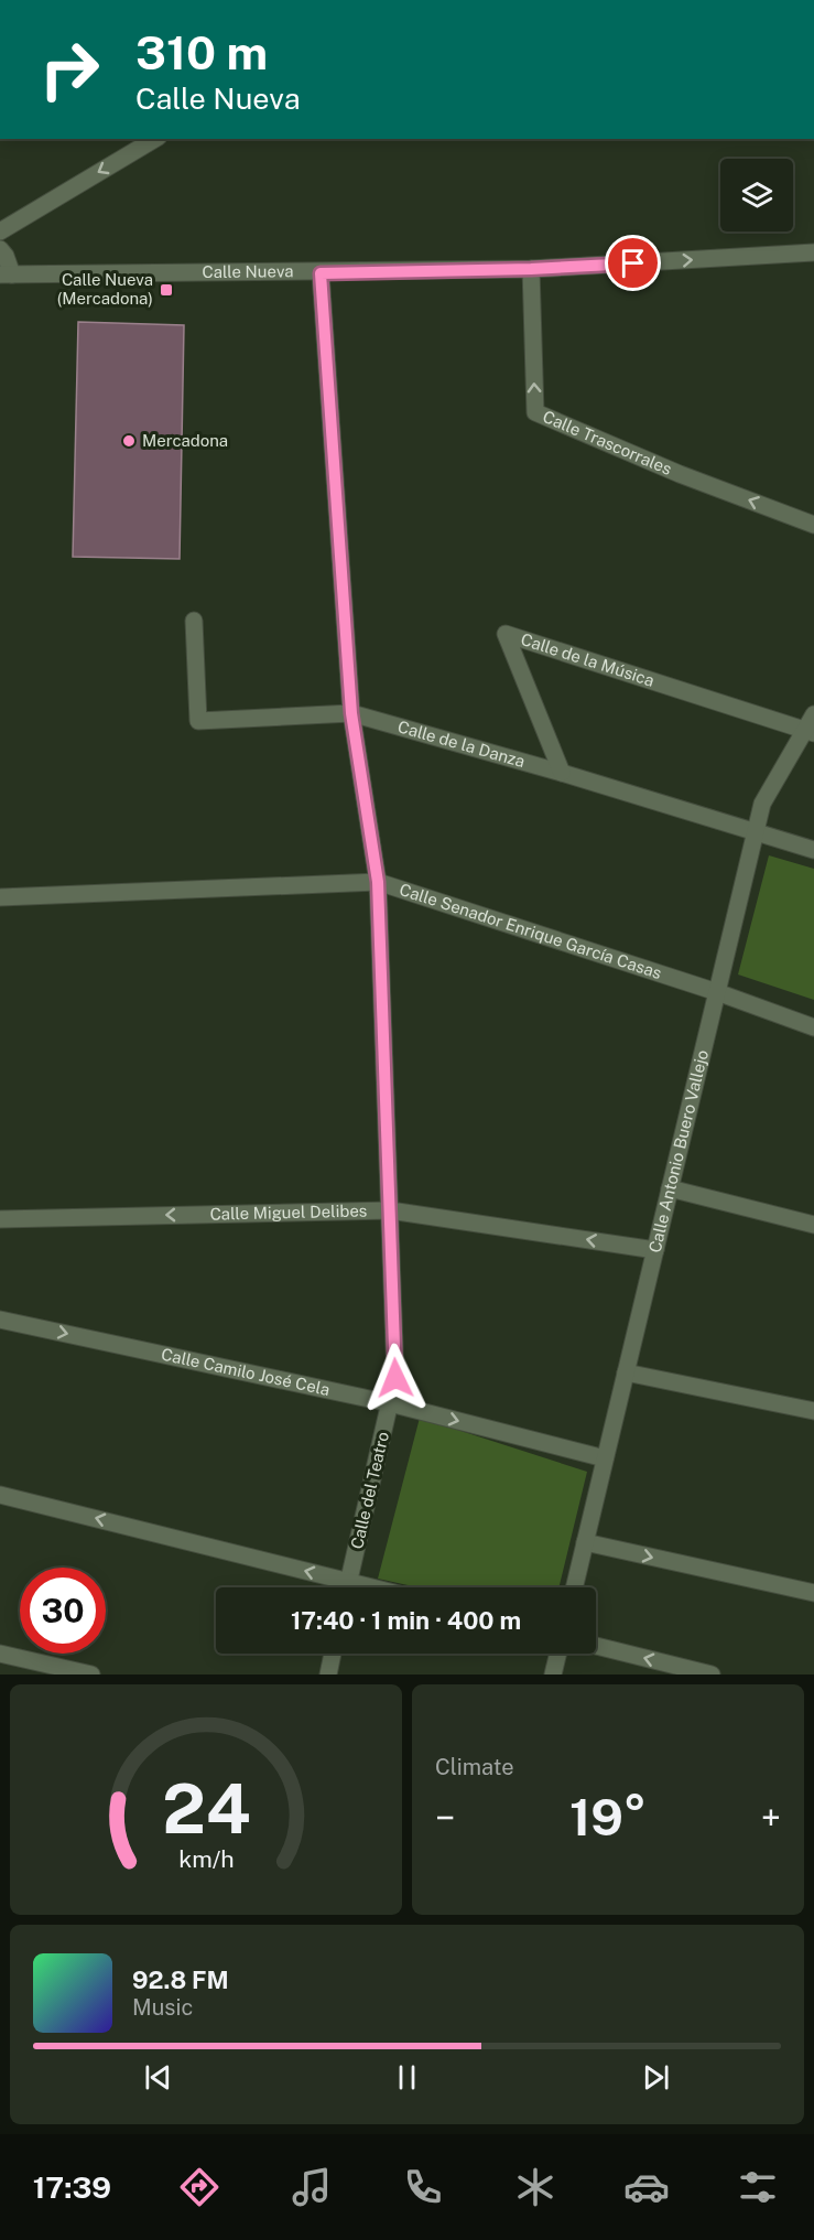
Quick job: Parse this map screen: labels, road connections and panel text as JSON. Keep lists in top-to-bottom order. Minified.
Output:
{"streets":{"street":["Calle Nueva","Calle Trascorrales","Calle de la Música","Calle de la Danza","Calle Senador Enrique García Casas","Calle Antonio Buero Vallejo","Calle Miguel Delibes","Calle Camilo José Cela","Calle del Teatro"]},"crossings":[["Calle Nueva","Calle Trascorrales"],["Calle Nueva","Calle del Teatro"],["Calle de la Música","Calle de la Danza"],["Calle de la Música","Calle Antonio Buero Vallejo"],["Calle de la Danza","Calle Antonio Buero Vallejo"],["Calle de la Danza","Calle del Teatro"],["Calle Senador Enrique García Casas","Calle Antonio Buero Vallejo"],["Calle Senador Enrique García Casas","Calle del Teatro"],["Calle Antonio Buero Vallejo","Calle Miguel Delibes"],["Calle Antonio Buero Vallejo","Calle Camilo José Cela"],["Calle Miguel Delibes","Calle del Teatro"],["Calle Camilo José Cela","Calle del Teatro"]],"one_way":["Calle Nueva","Calle Trascorrales","Calle Miguel Delibes","Calle Camilo José Cela"],"places":{"transit":["Calle Nueva (Mercadona)"],"other":["Mercadona"]},"page":{"turn":["310 m","Calle Nueva"],"limit":"30","trip":"17:40 · 1 min · 400 m","tile":"Climate","heat":["−","19°","+"],"song":["92.8 FM","Music"],"tabs":"17:39","gauge":["24","km/h"]}}
